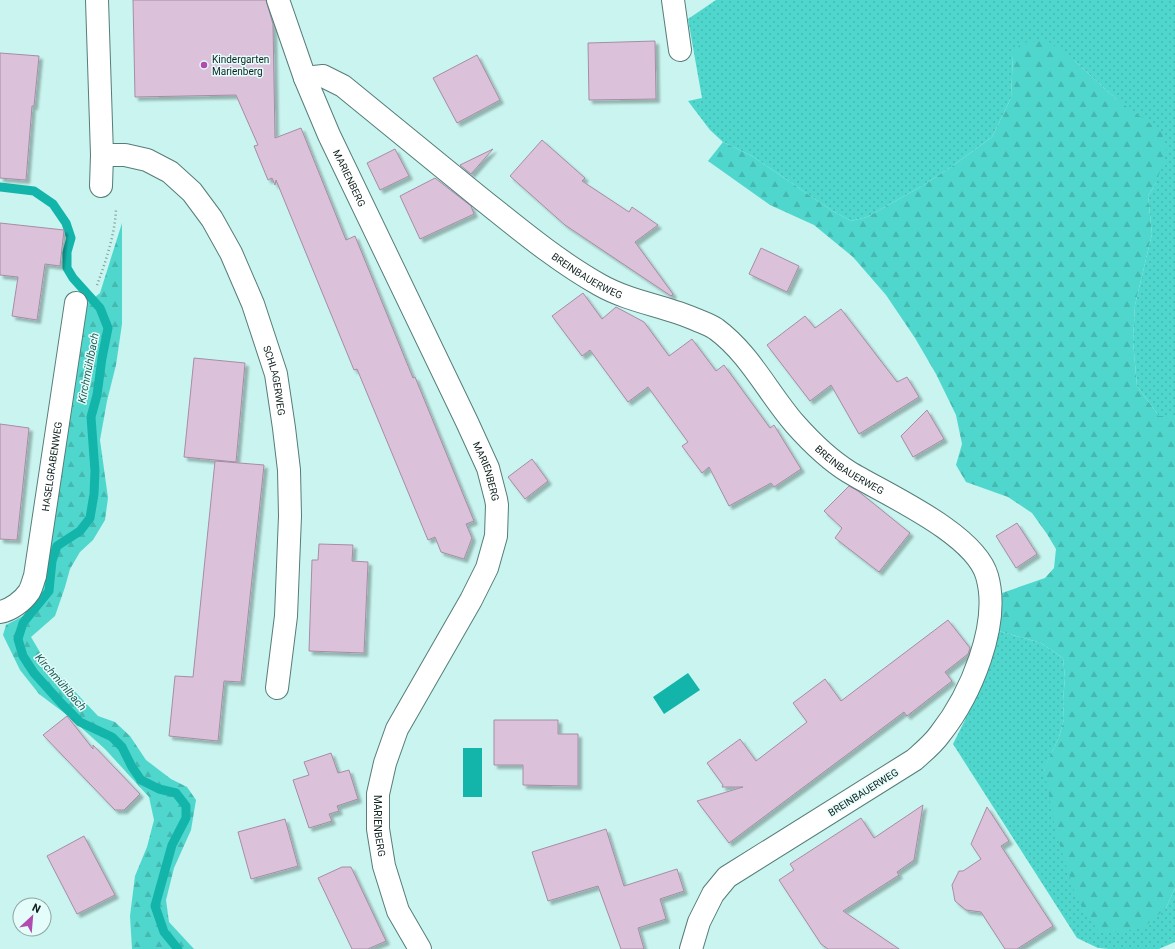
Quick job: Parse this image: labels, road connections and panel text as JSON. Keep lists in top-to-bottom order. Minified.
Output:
{"streets":{"street":["MARIENBERG","BREINBAUERWEG","SCHLAGERWEG","HASELGRABENWEG"]},"crossings":[["MARIENBERG","BREINBAUERWEG"]],"water":["Kirchmühlbach"],"places":["Kindergarten Marienberg"],"north":"top right"}
